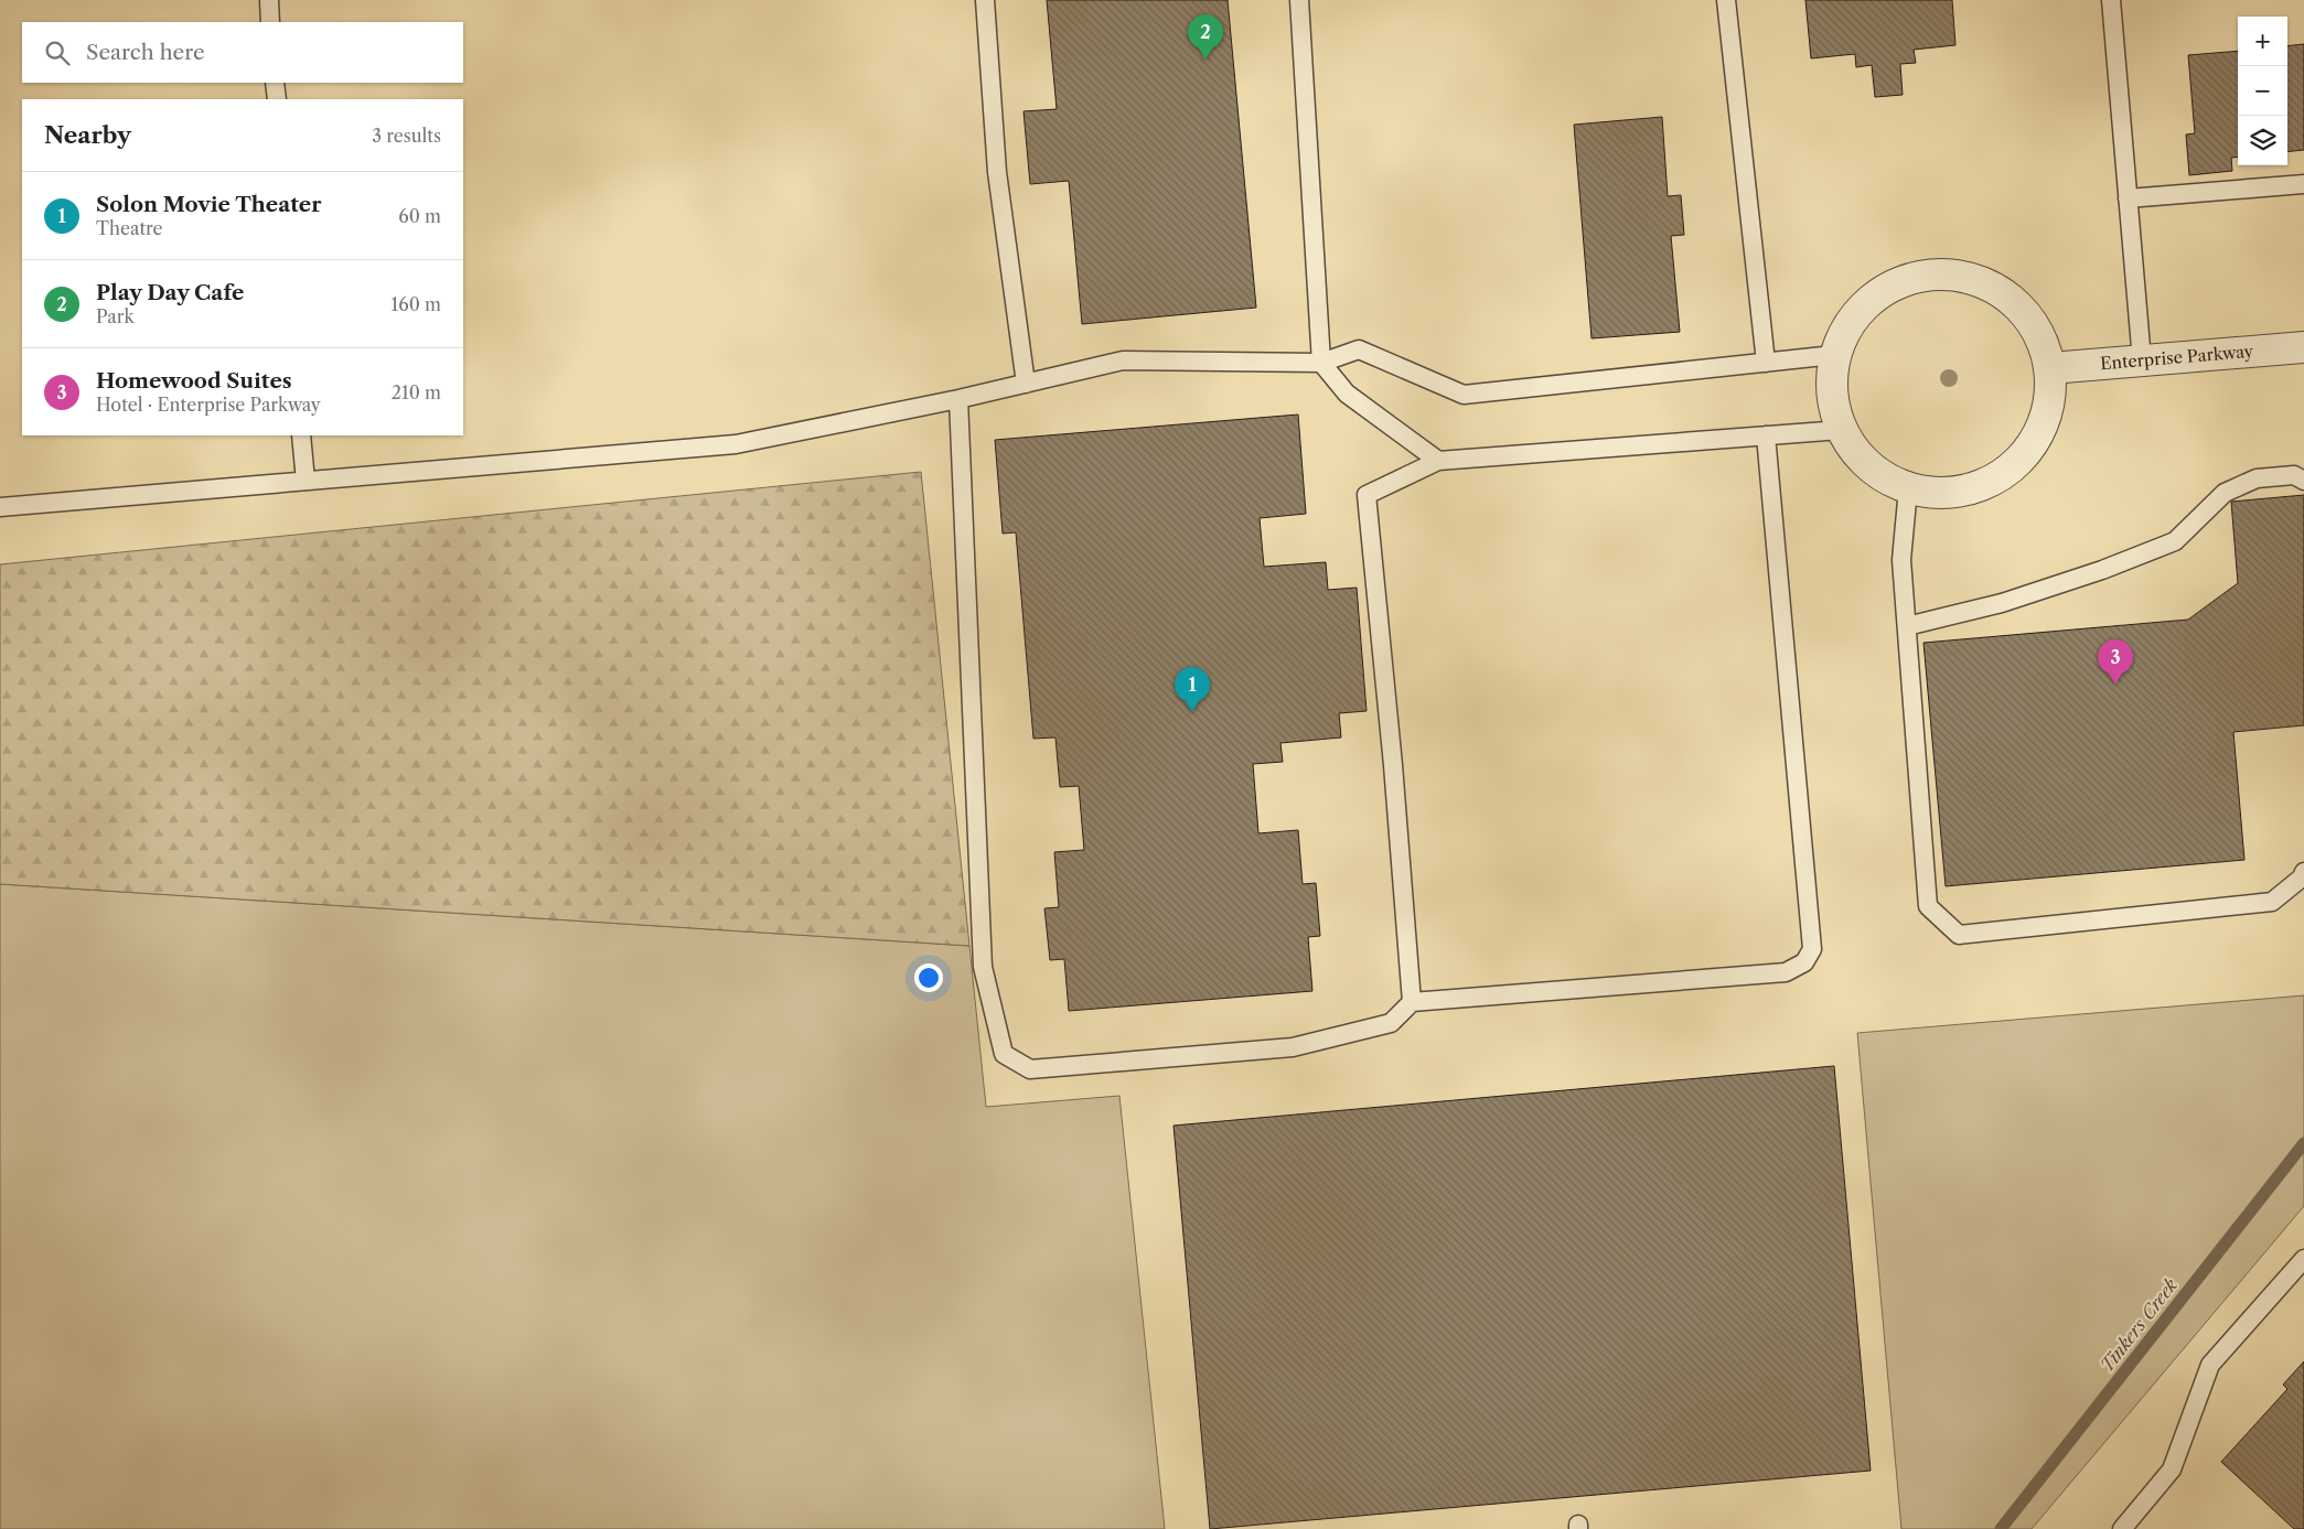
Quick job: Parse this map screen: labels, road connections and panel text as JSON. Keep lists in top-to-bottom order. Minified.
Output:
{"streets":{"street":["Enterprise Parkway"]},"water":["Tinkers Creek"],"page":{"pins":["2","3","1"],"map_buttons":["+","−"],"search":"Search here","heading":["Nearby","3 results"],"list":[{"mark":"1","name":"Solon Movie Theater","note":"Theatre","value":"60 m"},{"mark":"2","name":"Play Day Cafe","note":"Park","value":"160 m"},{"mark":"3","name":"Homewood Suites","note":"Hotel · Enterprise Parkway","value":"210 m"}]}}
